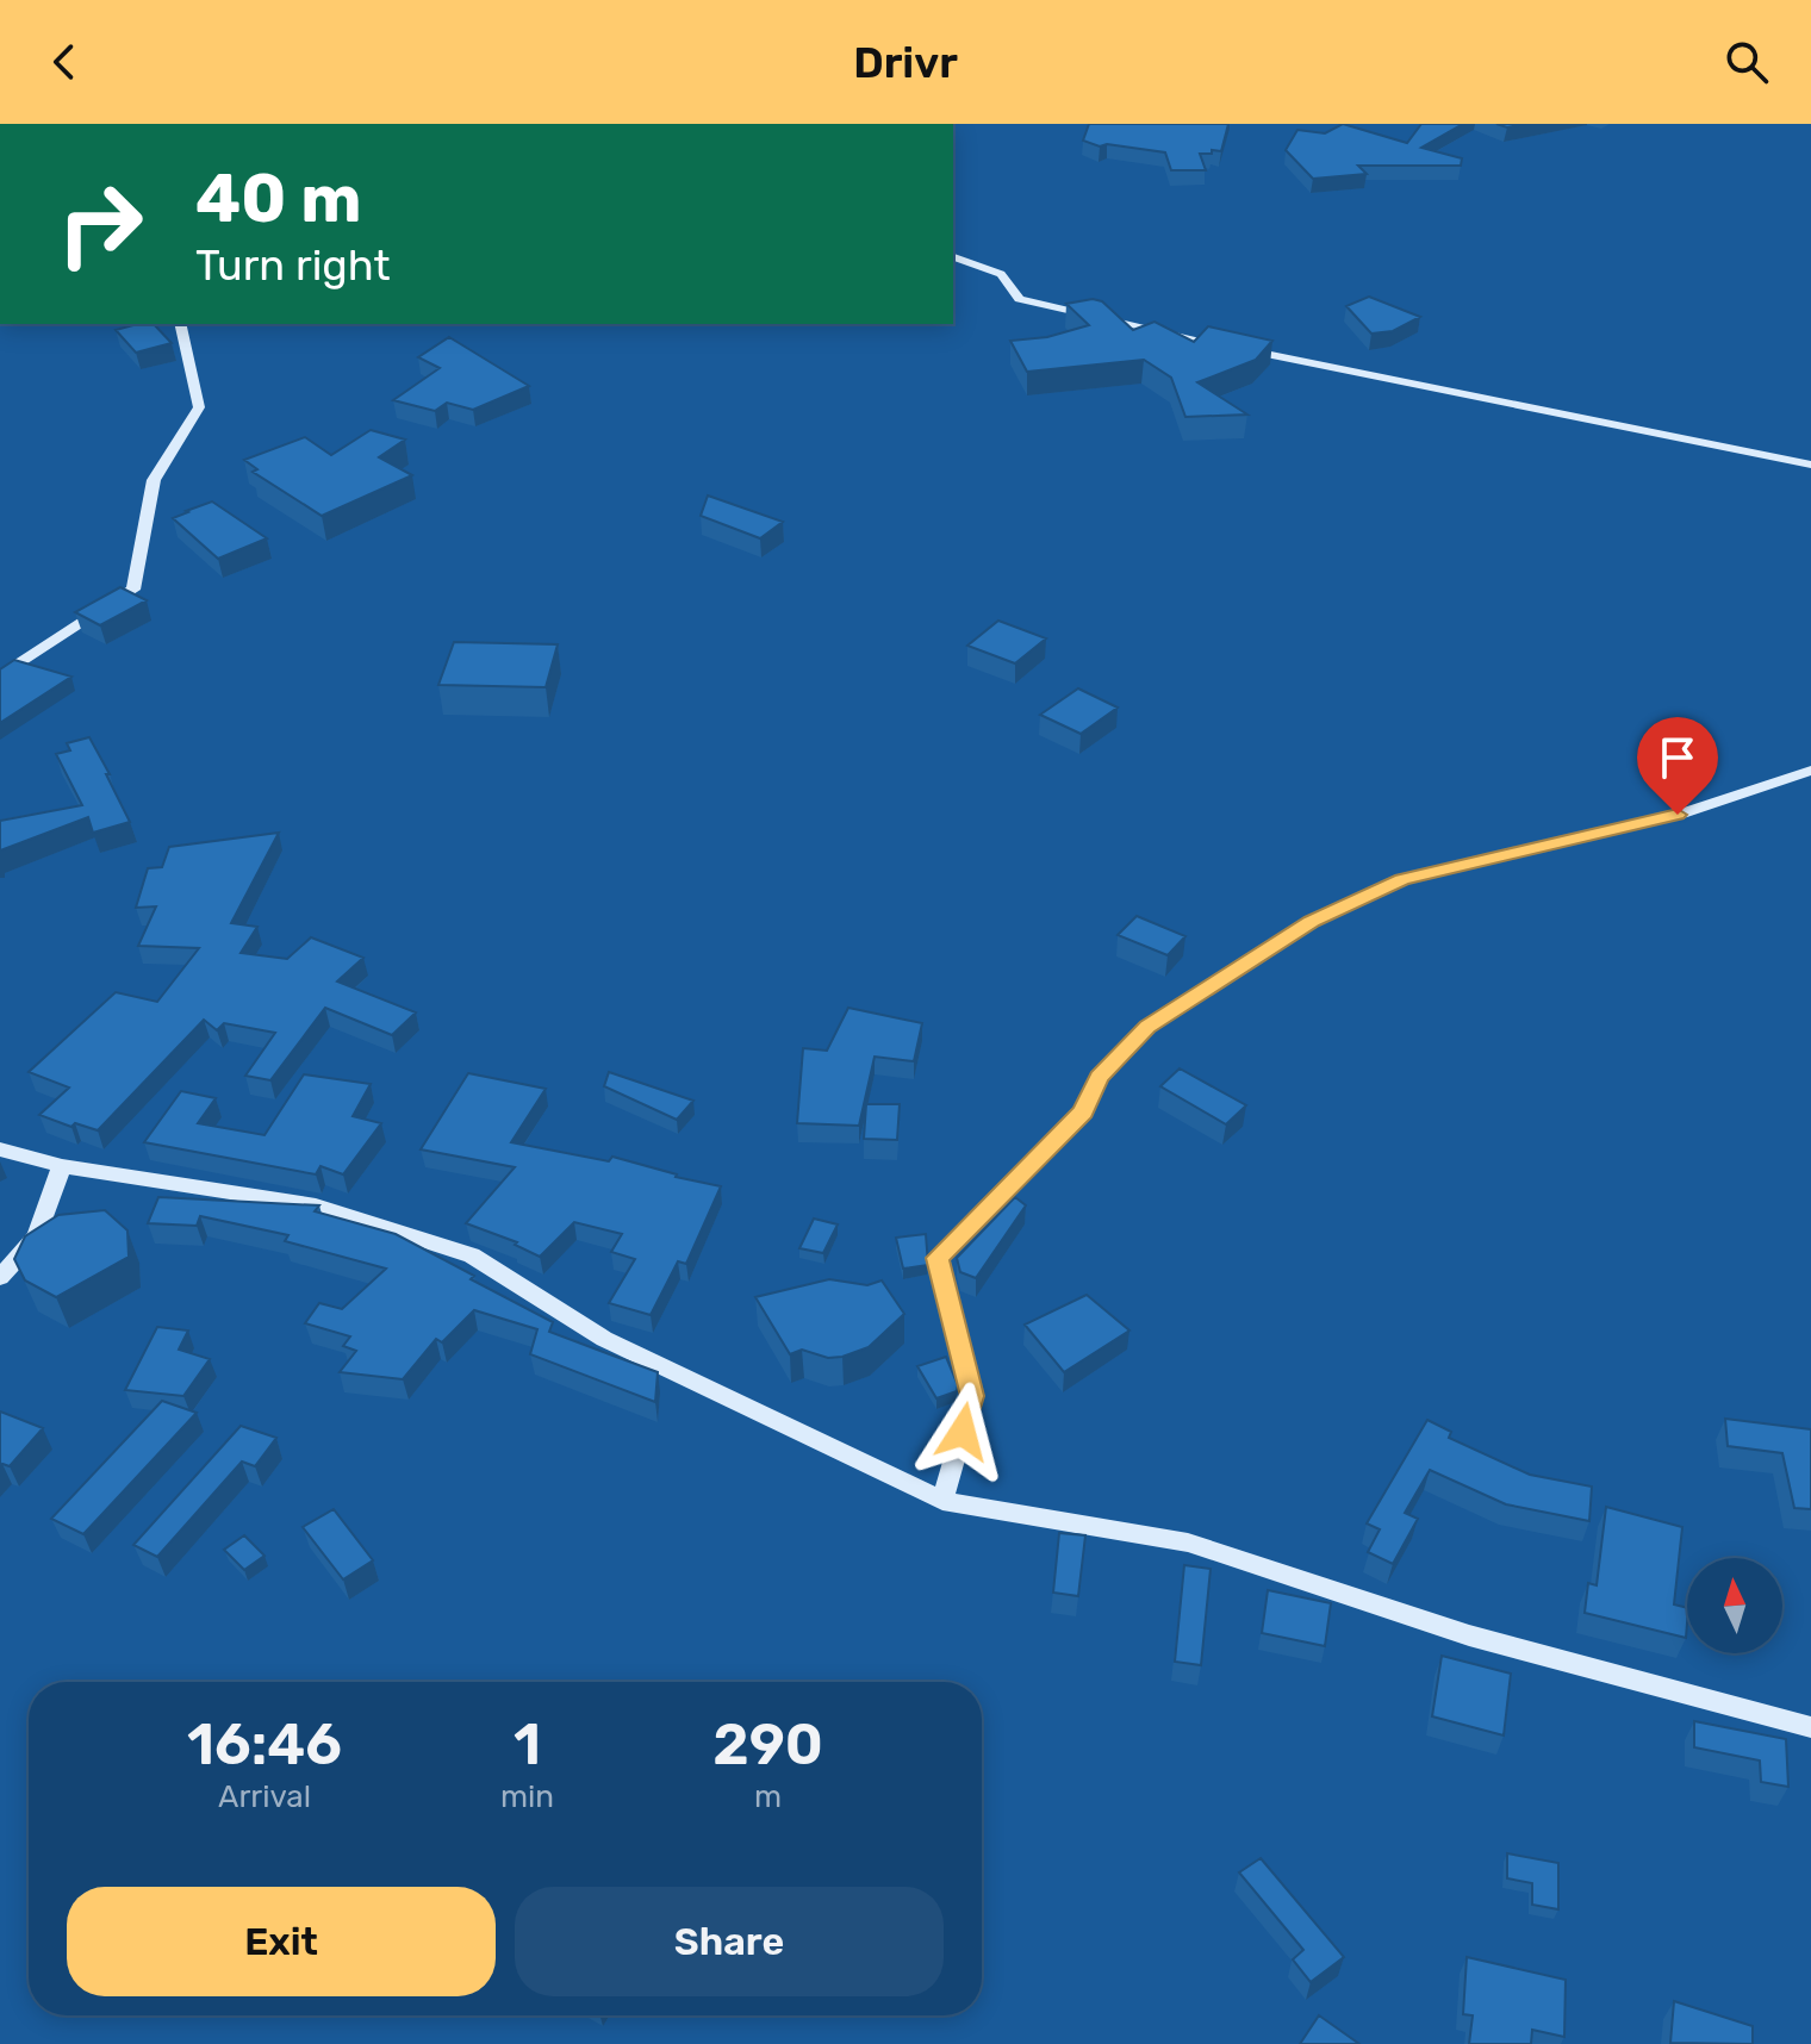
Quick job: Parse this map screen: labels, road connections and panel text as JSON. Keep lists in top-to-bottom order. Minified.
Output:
{"north":"top","page":{"header":"Drivr","turn":["40 m","Turn right"],"eta":["16:46","Arrival","1","min","290","m"],"buttons":["Exit","Share"]}}
